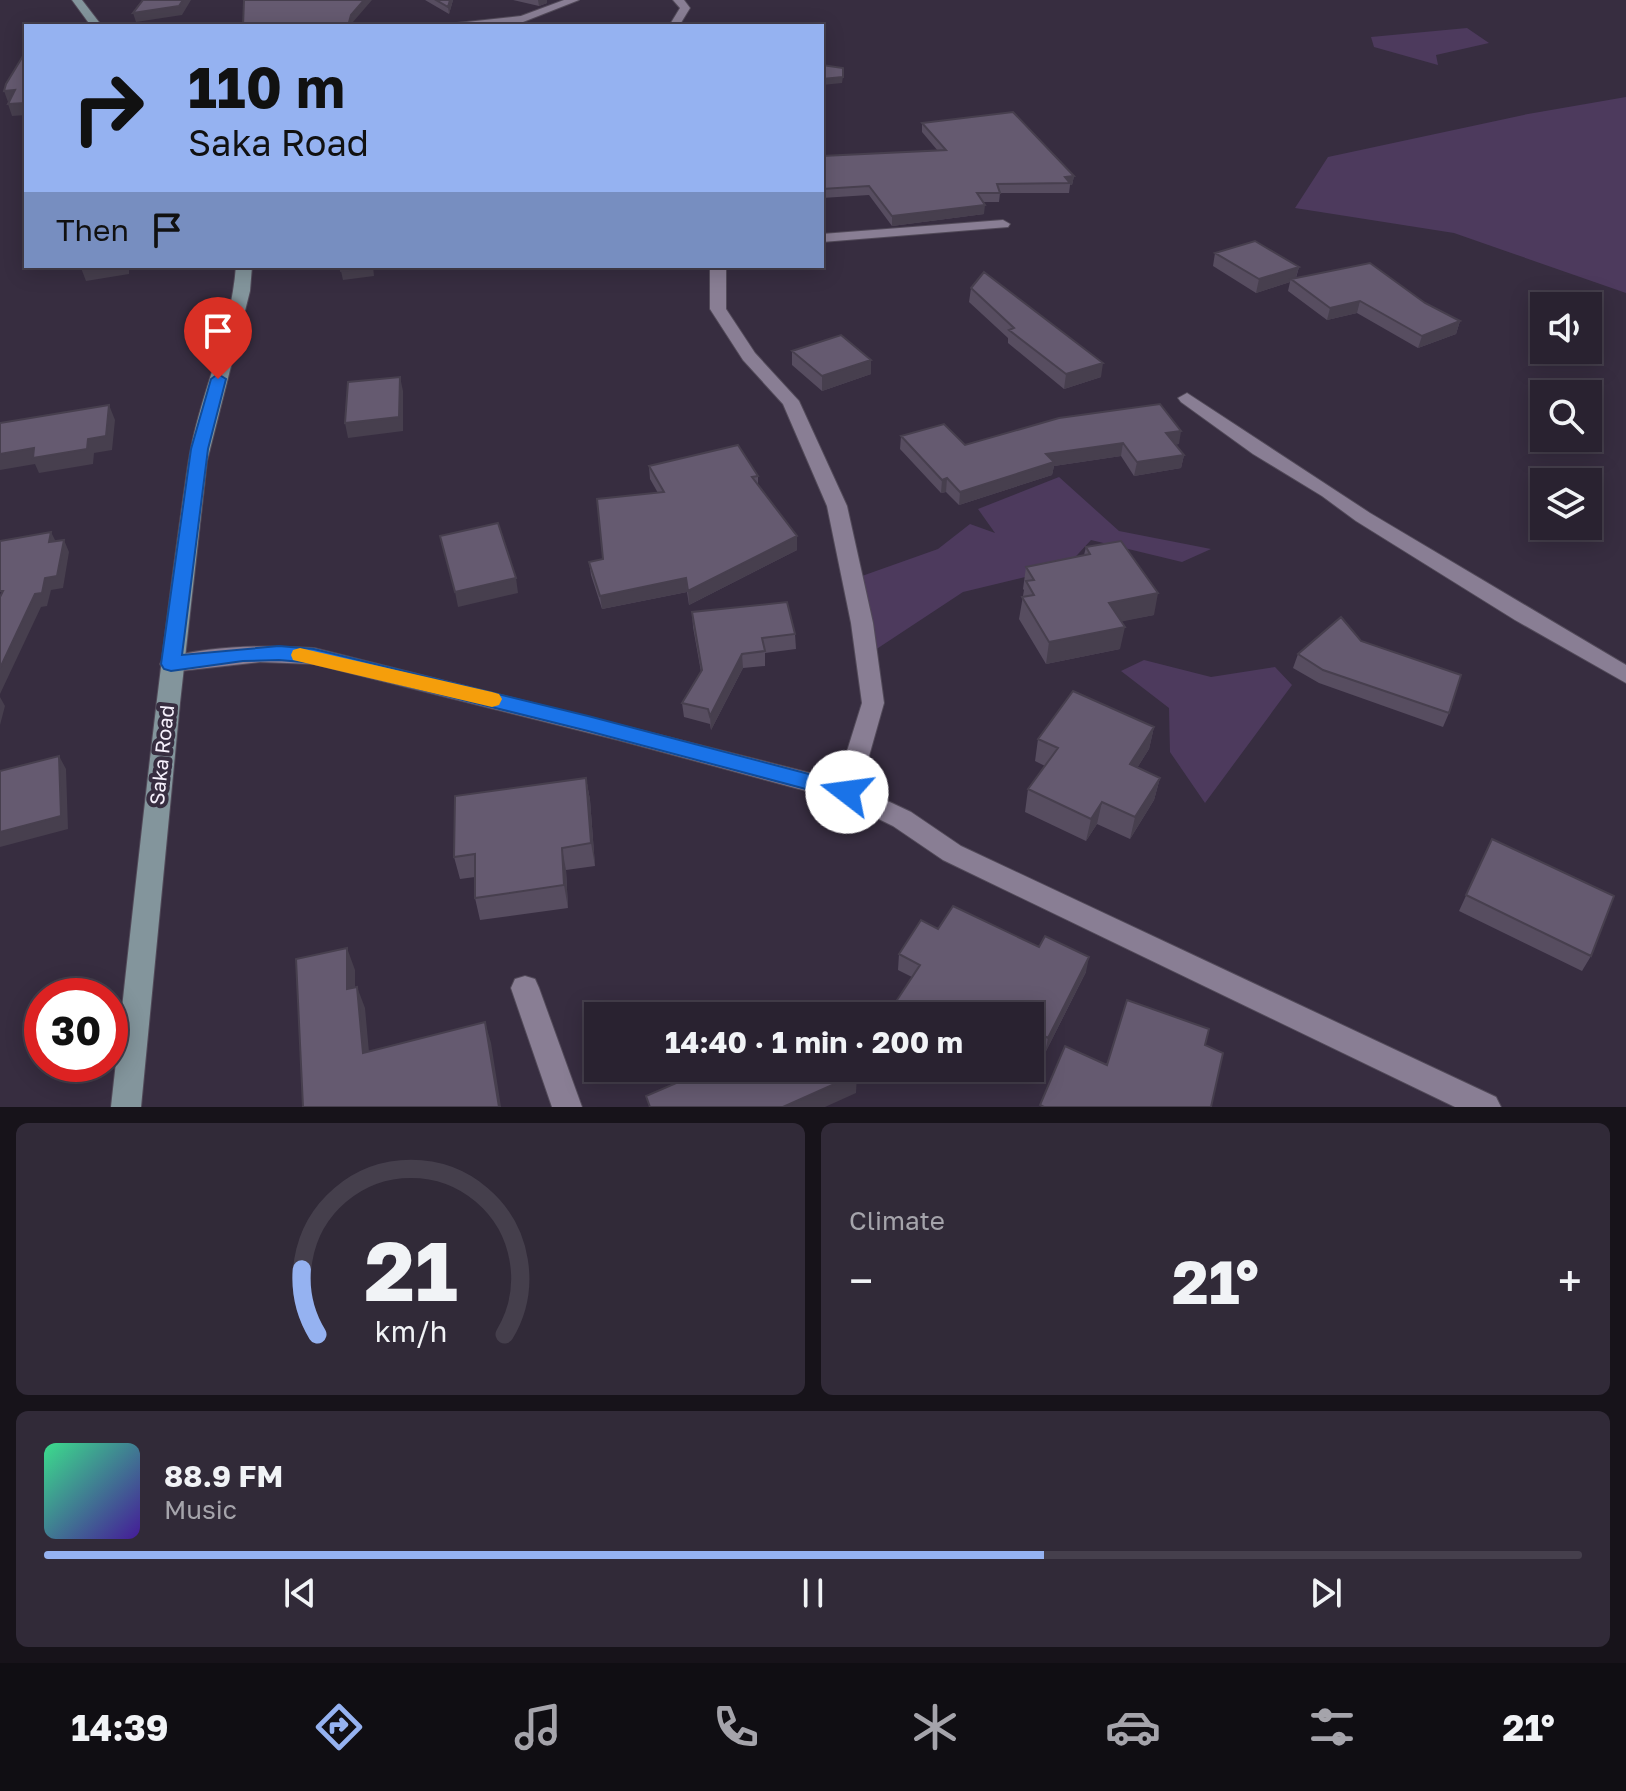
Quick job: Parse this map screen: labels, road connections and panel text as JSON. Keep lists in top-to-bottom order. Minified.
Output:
{"streets":{"main road":["Saka Road"]},"page":{"turn":["110 m","Saka Road"],"then":"Then","limit":"30","trip":"14:40 · 1 min · 200 m","tile":"Climate","heat":["−","21°","+"],"song":["88.9 FM","Music"],"tabs":["14:39","21°"],"gauge":["21","km/h"]}}
